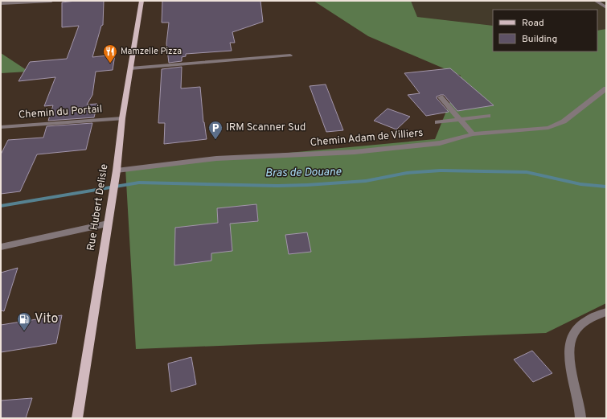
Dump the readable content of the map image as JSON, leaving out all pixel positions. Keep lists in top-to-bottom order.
{
  "streets": {
    "main road": ["Rue Hubert Delisle"],
    "street": ["Chemin du Portail", "Chemin Adam de Villiers"]
  },
  "crossings": [
    ["Chemin du Portail", "Rue Hubert Delisle"],
    ["Chemin Adam de Villiers", "Rue Hubert Delisle"]
  ],
  "water": ["Bras de Douane"],
  "places": {
    "restaurant": ["Mamzelle Pizza"],
    "parking": ["IRM Scanner Sud"],
    "fuel station": ["Vito"]
  },
  "legend": ["Road", "Building"]
}
